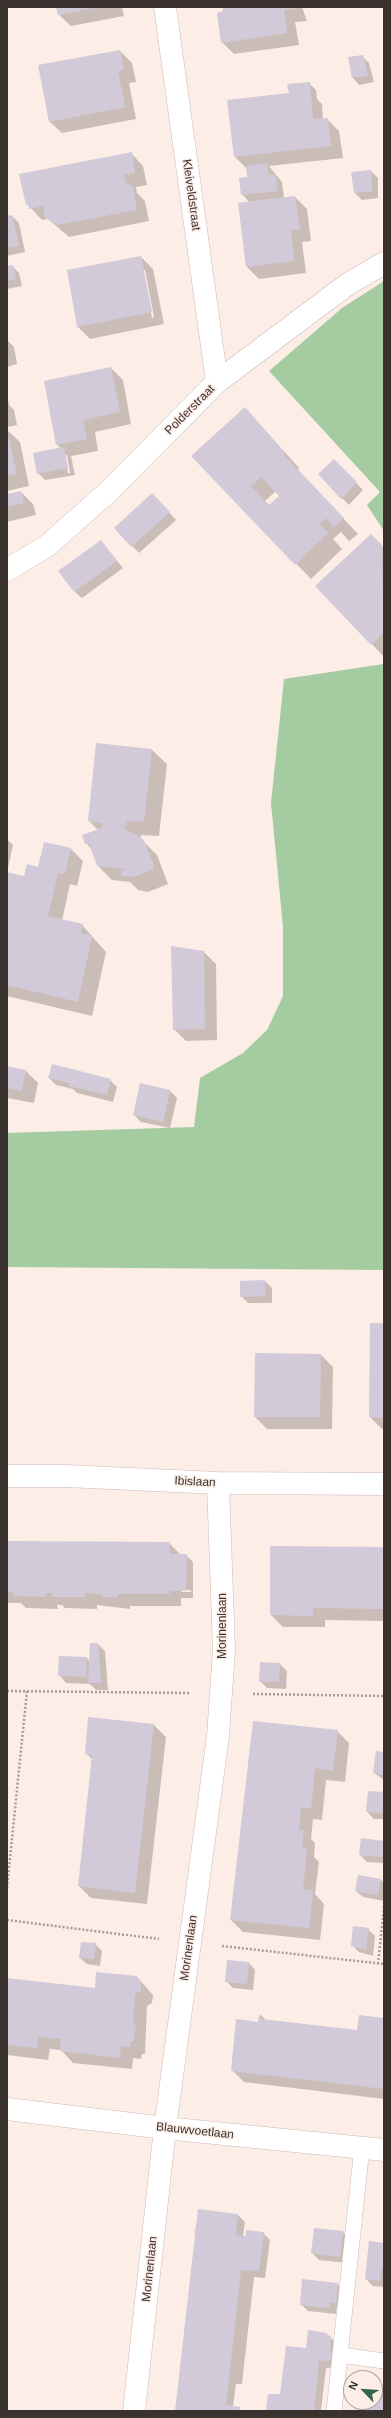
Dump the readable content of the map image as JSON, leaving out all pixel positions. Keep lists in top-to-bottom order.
{
  "streets": {
    "street": [
      "Kleiveldstraat",
      "Polderstraat",
      "Ibislaan",
      "Morinenlaan",
      "Blauwvoetlaan"
    ]
  },
  "crossings": [
    ["Kleiveldstraat", "Polderstraat"],
    ["Ibislaan", "Morinenlaan"],
    ["Morinenlaan", "Blauwvoetlaan"]
  ],
  "north": "top left"
}
